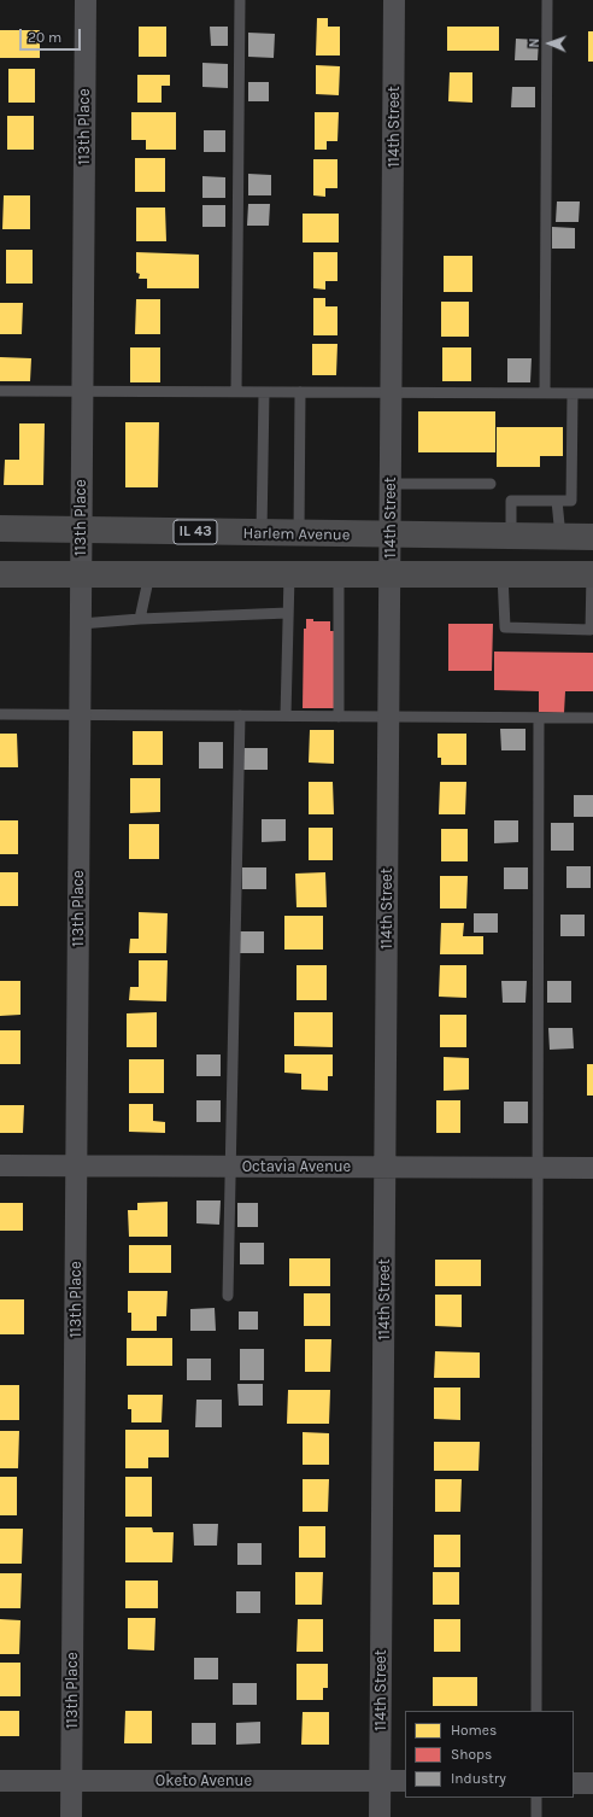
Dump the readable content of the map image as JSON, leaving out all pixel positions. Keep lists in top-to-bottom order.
{
  "streets": {
    "main road": ["IL 43", "Harlem Avenue"],
    "street": [
      "113th Place",
      "114th Street",
      "Octavia Avenue",
      "Oketo Avenue"
    ]
  },
  "crossings": [
    ["113th Place", "Harlem Avenue"],
    ["113th Place", "Octavia Avenue"],
    ["113th Place", "Oketo Avenue"],
    ["114th Street", "Harlem Avenue"],
    ["114th Street", "Octavia Avenue"],
    ["114th Street", "Oketo Avenue"]
  ],
  "legend": ["Homes", "Shops", "Industry"],
  "scale_bar": "20 m",
  "north": "left"
}
